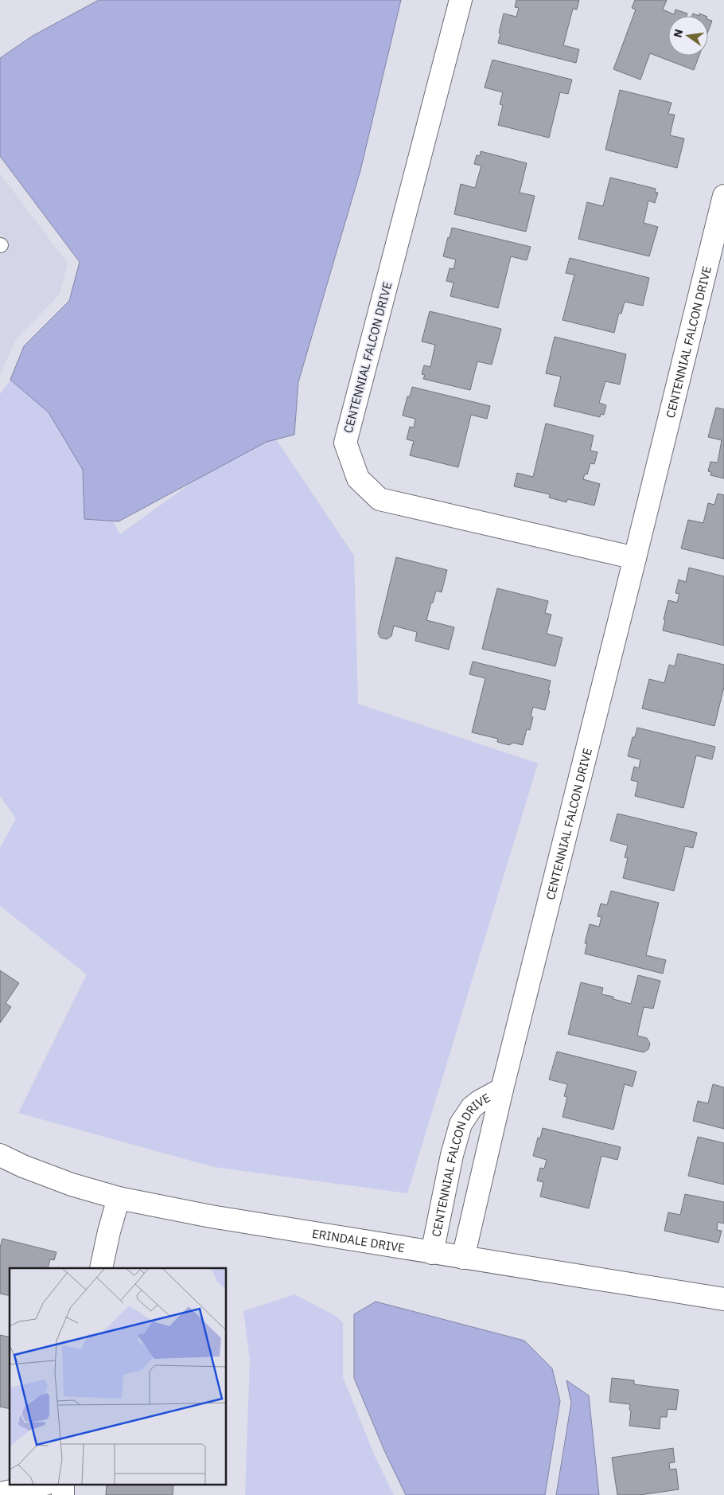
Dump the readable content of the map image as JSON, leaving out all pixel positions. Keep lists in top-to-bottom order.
{
  "streets": {
    "street": ["CENTENNIAL FALCON DRIVE", "ERINDALE DRIVE"]
  },
  "crossings": [
    ["CENTENNIAL FALCON DRIVE", "ERINDALE DRIVE"]
  ],
  "north": "left"
}
